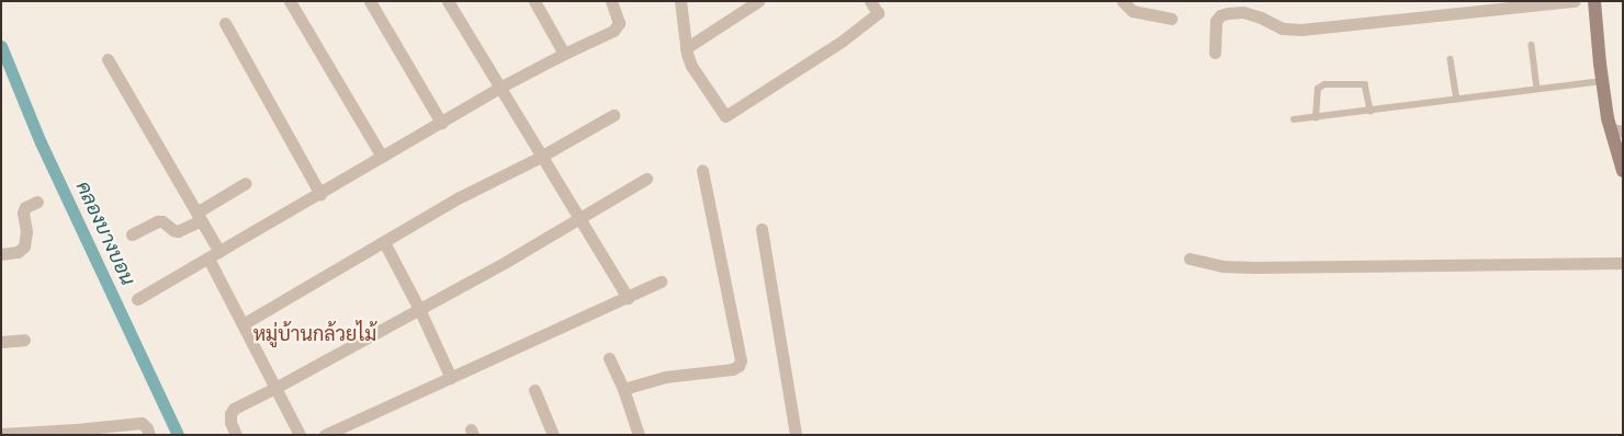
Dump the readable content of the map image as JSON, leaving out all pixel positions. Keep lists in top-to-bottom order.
{
  "districts": ["หมู่บ้านกล้วยไม้"],
  "water": ["คลองบางบอน"]
}
